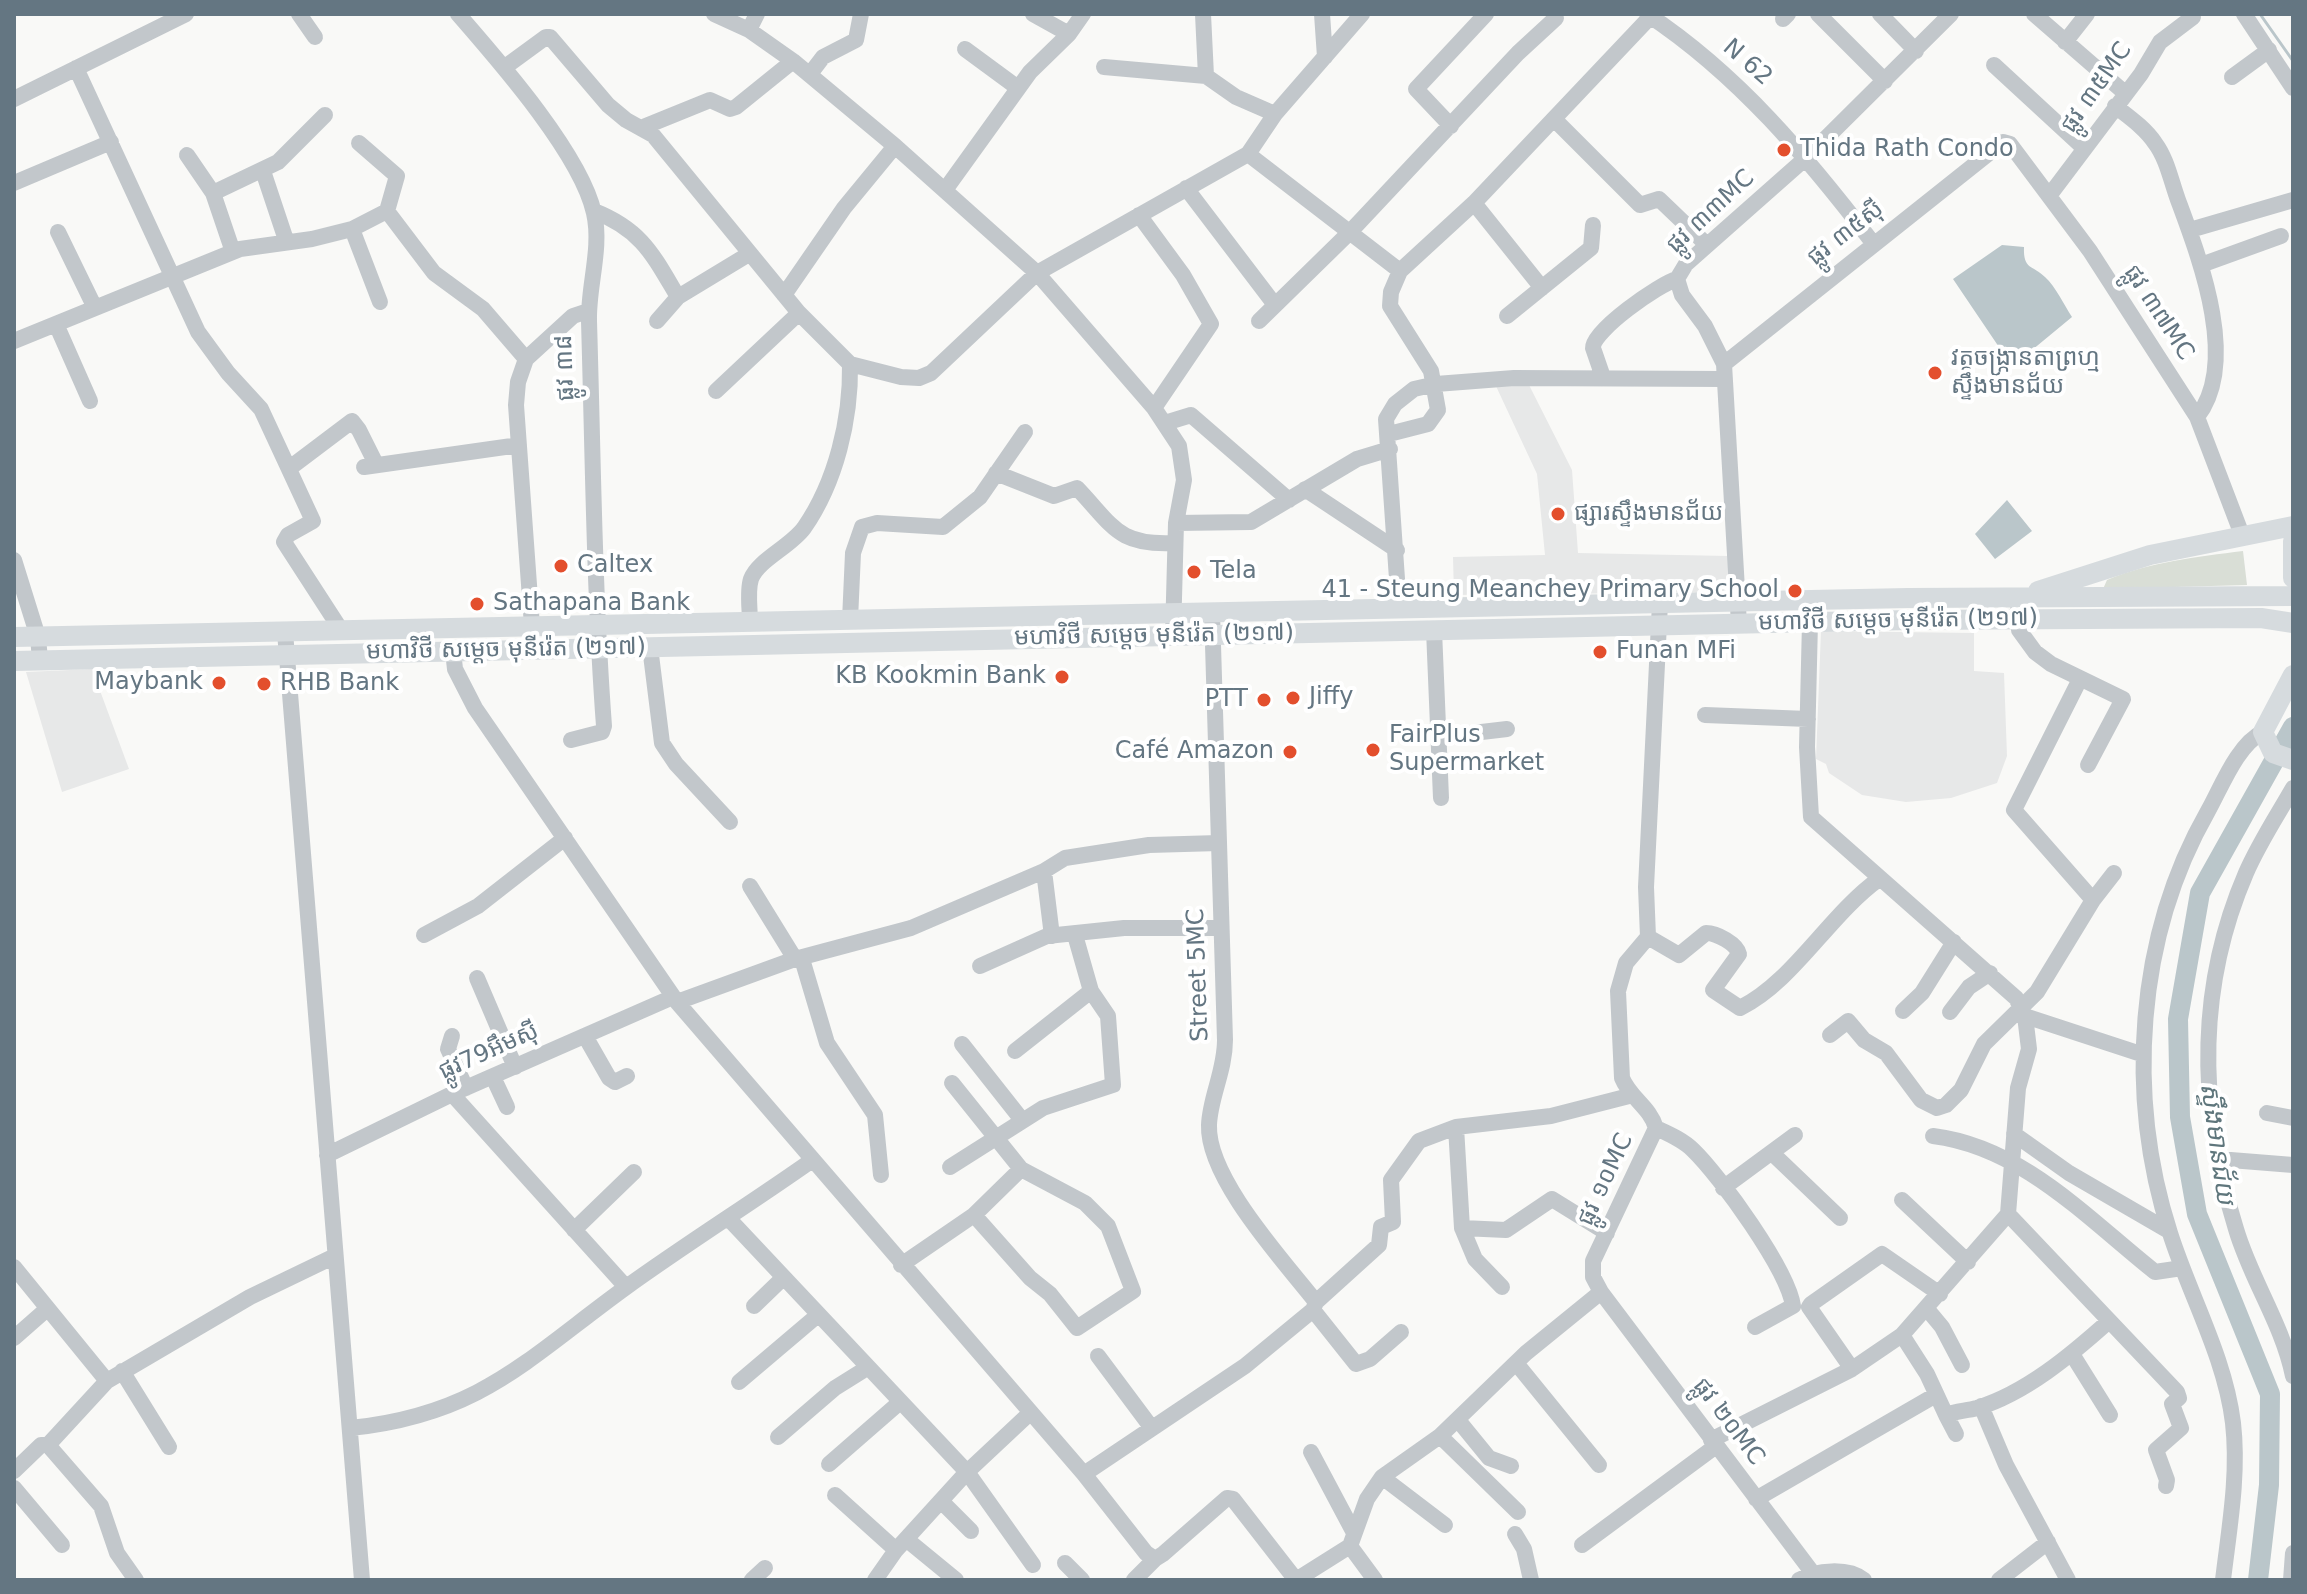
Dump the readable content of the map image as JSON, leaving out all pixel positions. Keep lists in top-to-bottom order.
{
  "streets": {
    "main road": ["មហាវិថី សម្តេច មុនីរ៉េត (២១៧)"],
    "street": [
      "N 62",
      "ផ្លូវ ៣៥MC",
      "ផ្លូវ ៣៣MC",
      "ផ្លូវ ៣៥ស៊ី",
      "ផ្លូវ ៣៧MC",
      "ផ្លូវ ៣៨",
      "Street 5MC",
      "ផ្លូវ79អឹមស៊ី",
      "ផ្លូវ ១០MC",
      "ផ្លូវ ២០MC"
    ]
  },
  "crossings": [
    ["N 62", "ផ្លូវ ៣៣MC"],
    ["N 62", "ផ្លូវ ៣៥ស៊ី"],
    ["ផ្លូវ ៣៥MC", "ផ្លូវ ៣៧MC"],
    ["ផ្លូវ ៣៥ស៊ី", "ផ្លូវ ៣៧MC"],
    ["ផ្លូវ ៣៨", "មហាវិថី សម្តេច មុនីរ៉េត (២១៧)"],
    ["មហាវិថី សម្តេច មុនីរ៉េត (២១៧)", "Street 5MC"],
    ["Street 5MC", "ផ្លូវ79អឹមស៊ី"],
    ["ផ្លូវ ១០MC", "ផ្លូវ ២០MC"]
  ],
  "water": ["ស្ទឹងមានជ័យ"],
  "places": [
    "Thida Rath Condo",
    "វត្តចង្ក្រានតាព្រហ្ម ស្ទឹងមានជ័យ",
    "ផ្សារស្ទឹងមានជ័យ",
    "Caltex",
    "Tela",
    "41 - Steung Meanchey Primary School",
    "Sathapana Bank",
    "Funan MFi",
    "KB Kookmin Bank",
    "Maybank",
    "RHB Bank",
    "Jiffy",
    "PTT",
    "FairPlus Supermarket",
    "Café Amazon"
  ]
}
